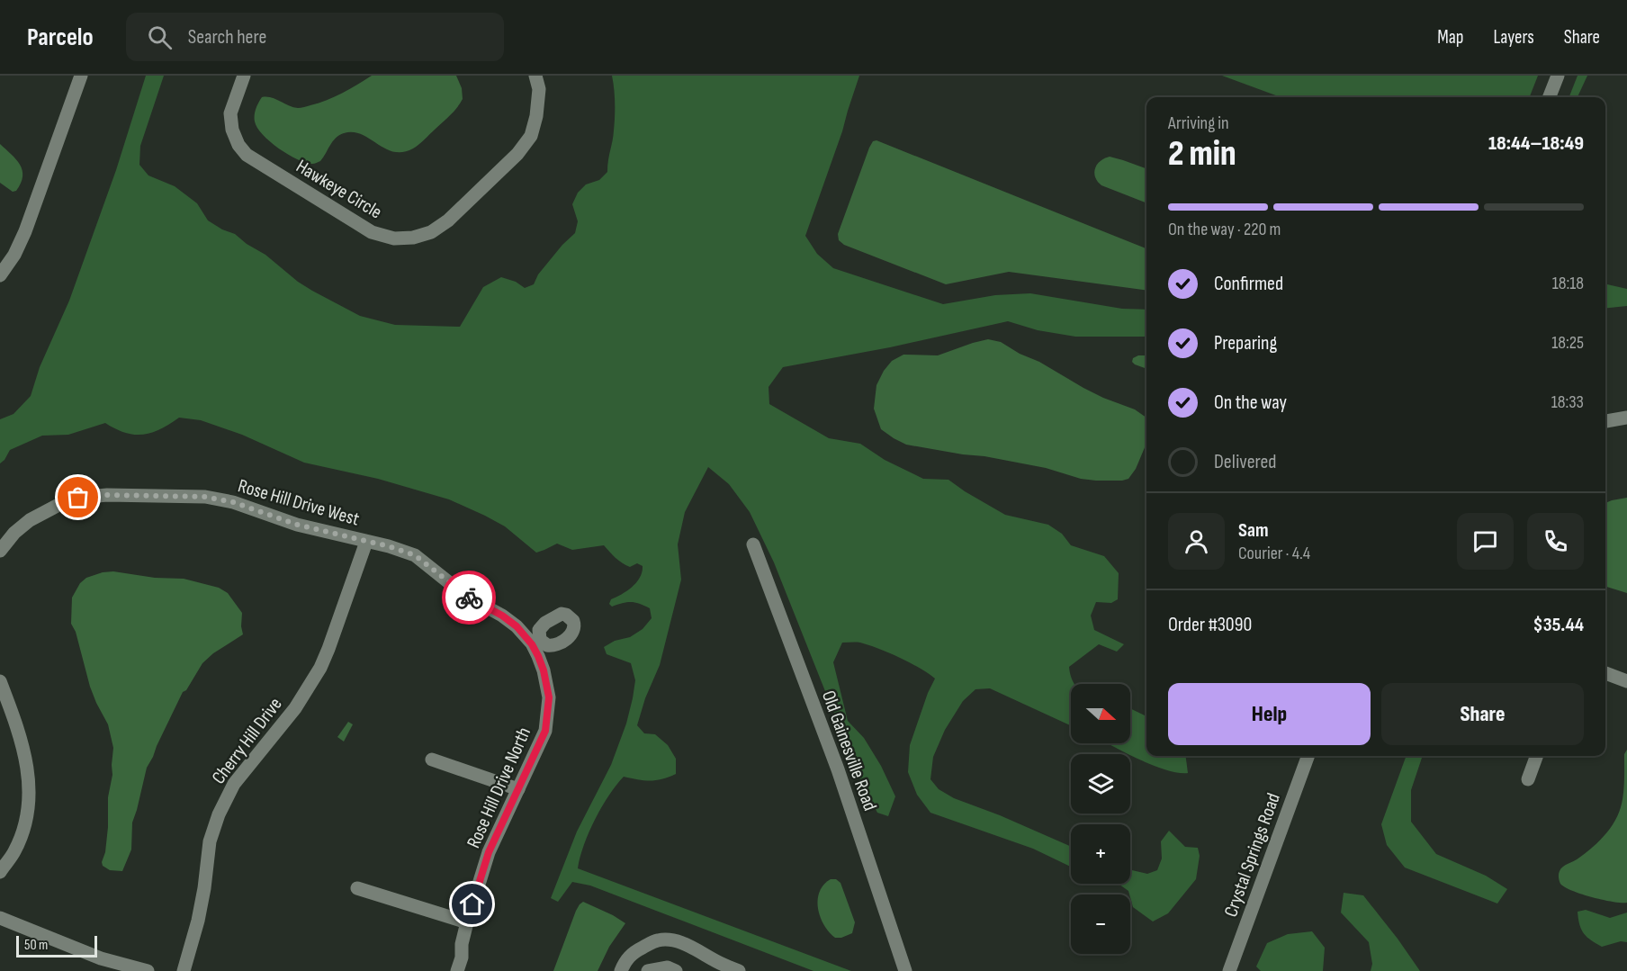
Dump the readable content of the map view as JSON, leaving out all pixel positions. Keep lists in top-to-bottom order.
{
  "streets": {
    "street": [
      "Hawkeye Circle",
      "Rose Hill Drive West",
      "Cherry Hill Drive",
      "Old Gainesville Road",
      "Rose Hill Drive North",
      "Crystal Springs Road"
    ]
  },
  "crossings": [
    ["Rose Hill Drive West", "Cherry Hill Drive"],
    ["Rose Hill Drive West", "Rose Hill Drive North"]
  ],
  "scale_bar": "50 m",
  "north": "right",
  "page": {
    "header": "Parcelo",
    "search": "Search here",
    "nav": ["Map", "Layers", "Share"],
    "heading": ["2 min", "Arriving in", "18:44–18:49"],
    "panel": [
      "Sam",
      "Courier · 4.4",
      "Order #3090",
      "$35.44"
    ],
    "bar": "On the way · 220 m",
    "list": [
      ["Confirmed", "18:18"],
      ["Preparing", "18:25"],
      ["On the way", "18:33"],
      "Delivered"
    ],
    "buttons": ["Help", "Share"],
    "map_buttons": ["+", "−"],
    "scale": "50 m"
  }
}
